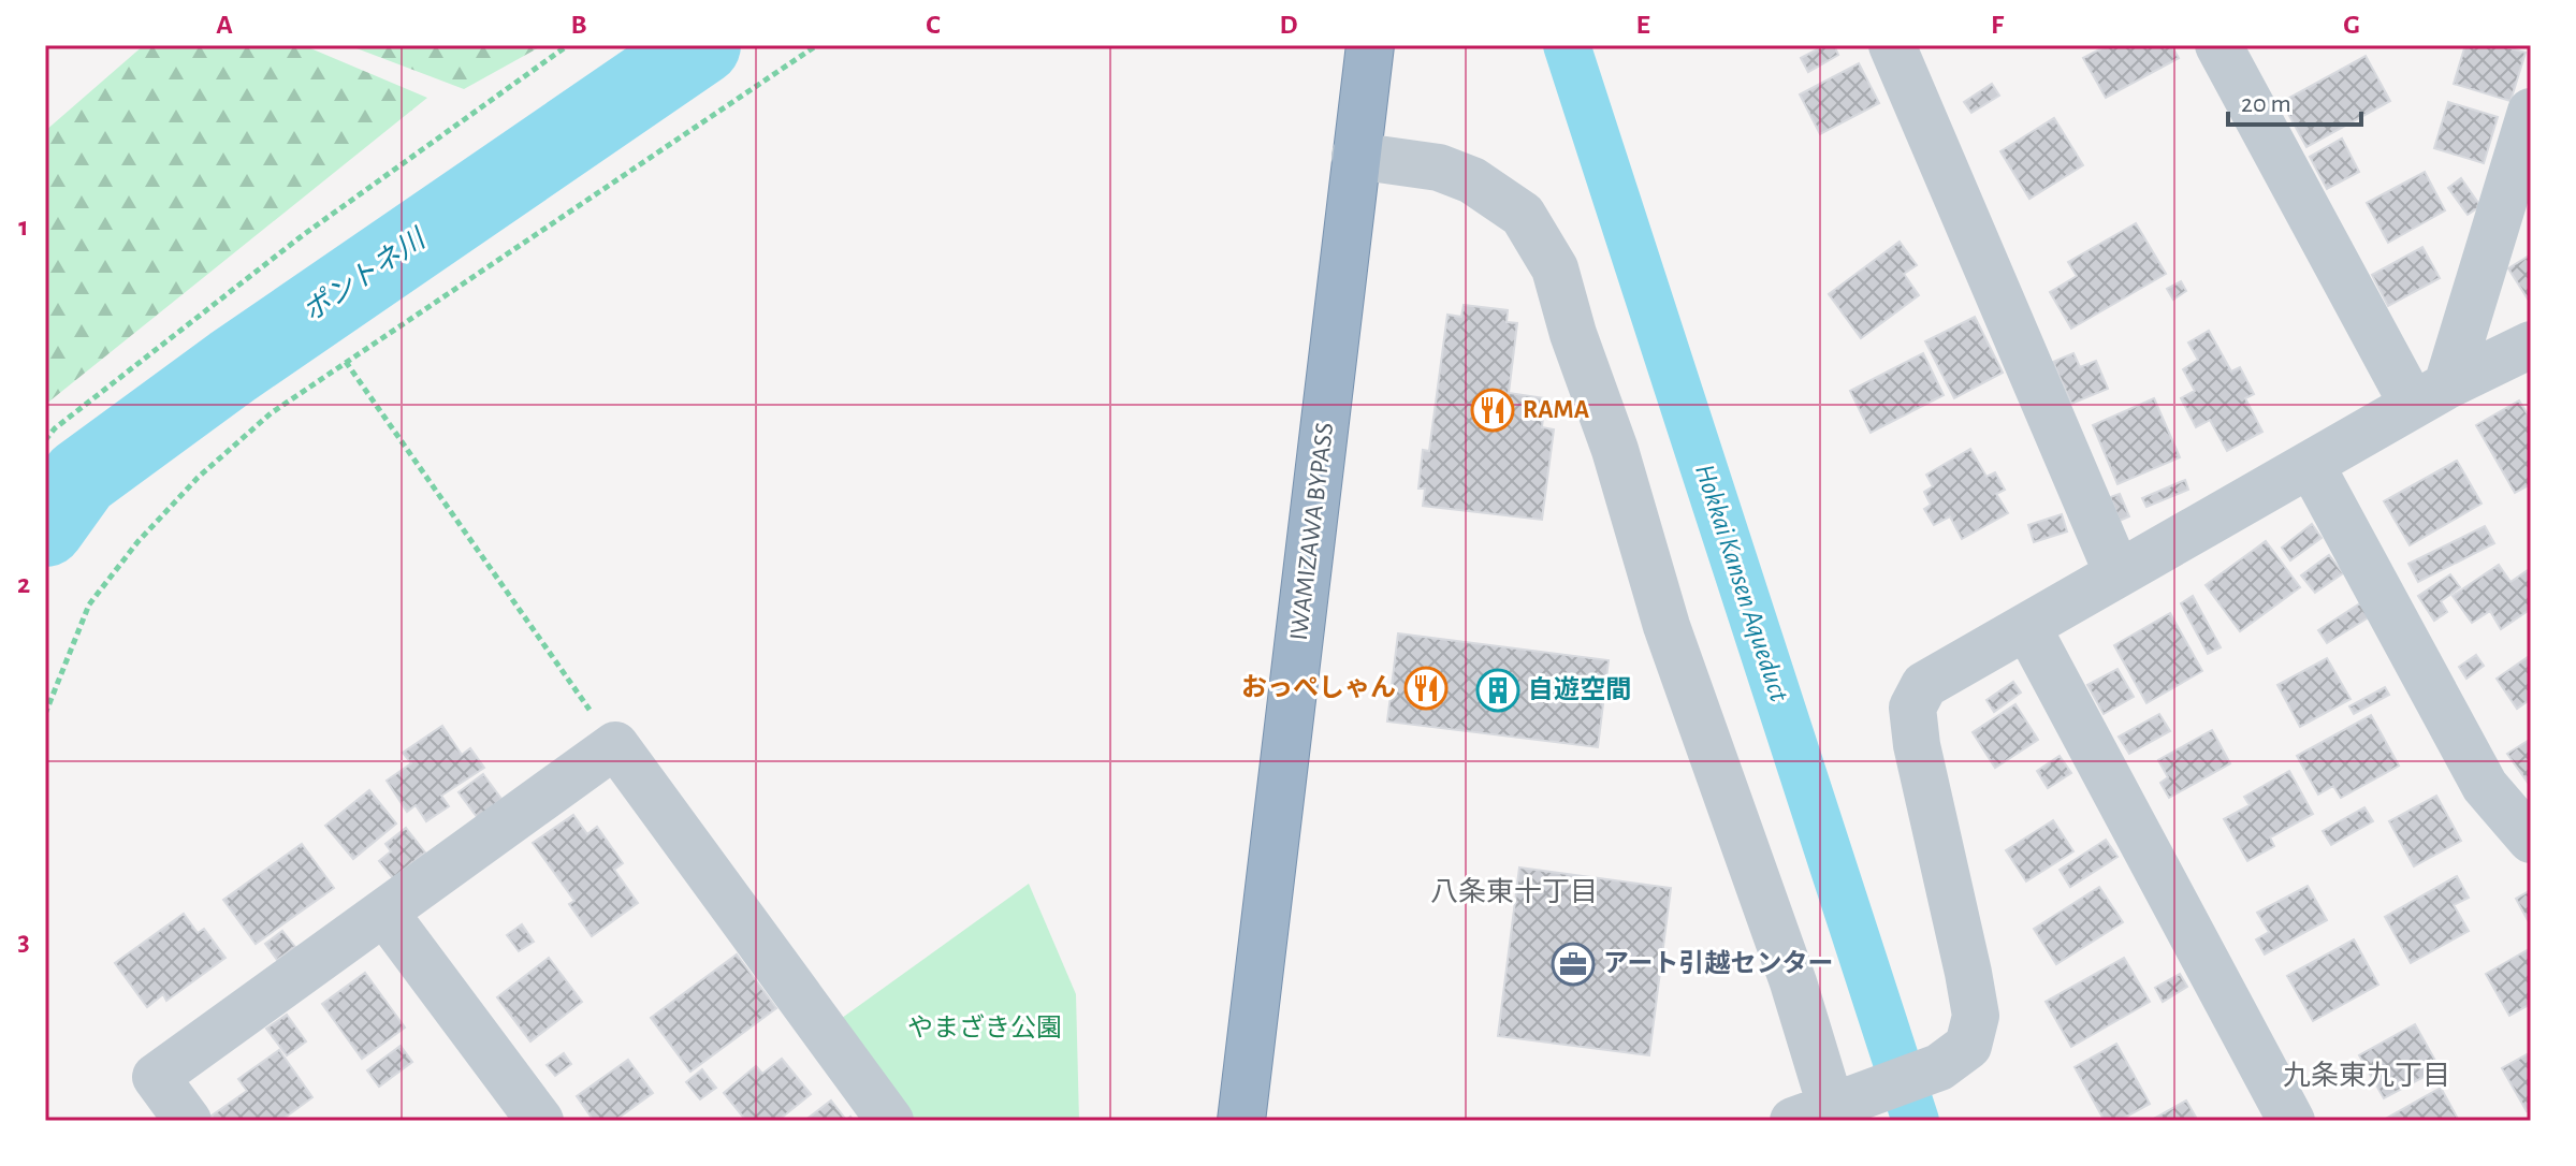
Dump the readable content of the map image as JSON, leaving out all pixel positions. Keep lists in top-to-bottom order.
{
  "streets": {
    "highway": ["IWAMIZAWA BYPASS"]
  },
  "districts": ["八条東十丁目", "九条東九丁目"],
  "water": ["ポントネ川", "Hokkai Kansen Aqueduct"],
  "parks": ["やまざき公園"],
  "places": {
    "restaurant": ["RAMA", "おっぺしゃん"],
    "building": ["自遊空間"],
    "office": ["アート引越センター"]
  },
  "scale_bar": "20 m",
  "grid": {
    "columns": [
      "A",
      "B",
      "C",
      "D",
      "E",
      "F",
      "G"
    ],
    "rows": ["1", "2", "3"]
  }
}
